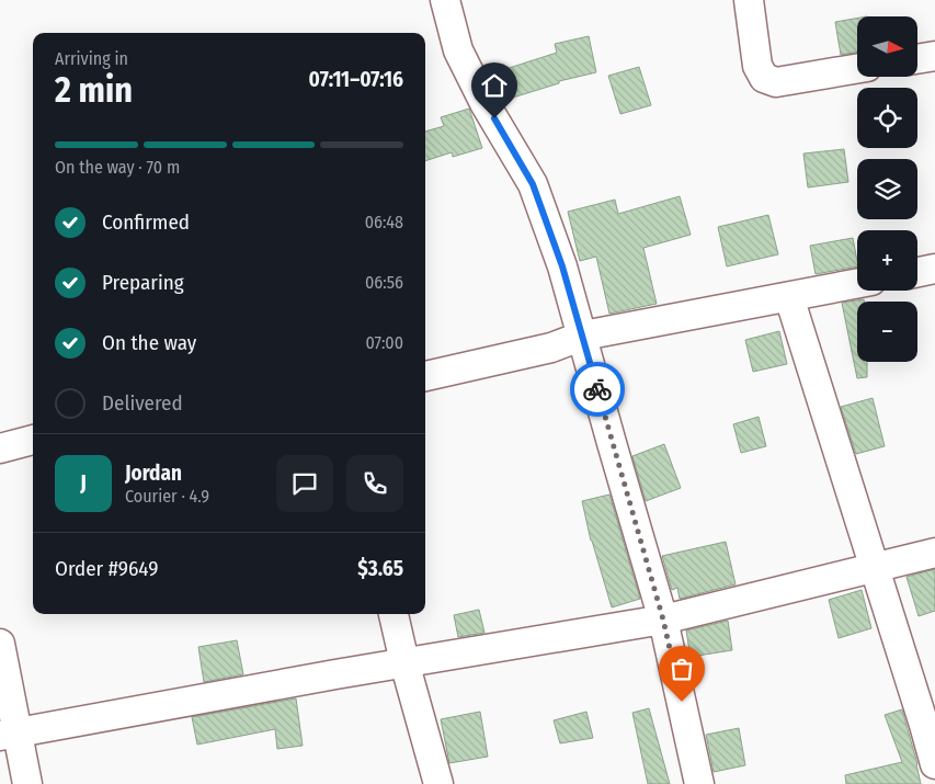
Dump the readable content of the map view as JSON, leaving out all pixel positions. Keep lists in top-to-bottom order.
{
  "north": "right",
  "page": {
    "map_buttons": ["+", "−"],
    "heading": ["2 min", "Arriving in", "07:11–07:16"],
    "panel": [
      "Jordan",
      "Courier · 4.9",
      "Order #9649",
      "$3.65"
    ],
    "bar": "On the way · 70 m",
    "list": [
      ["Confirmed", "06:48"],
      ["Preparing", "06:56"],
      ["On the way", "07:00"],
      "Delivered"
    ],
    "round": "J"
  }
}
